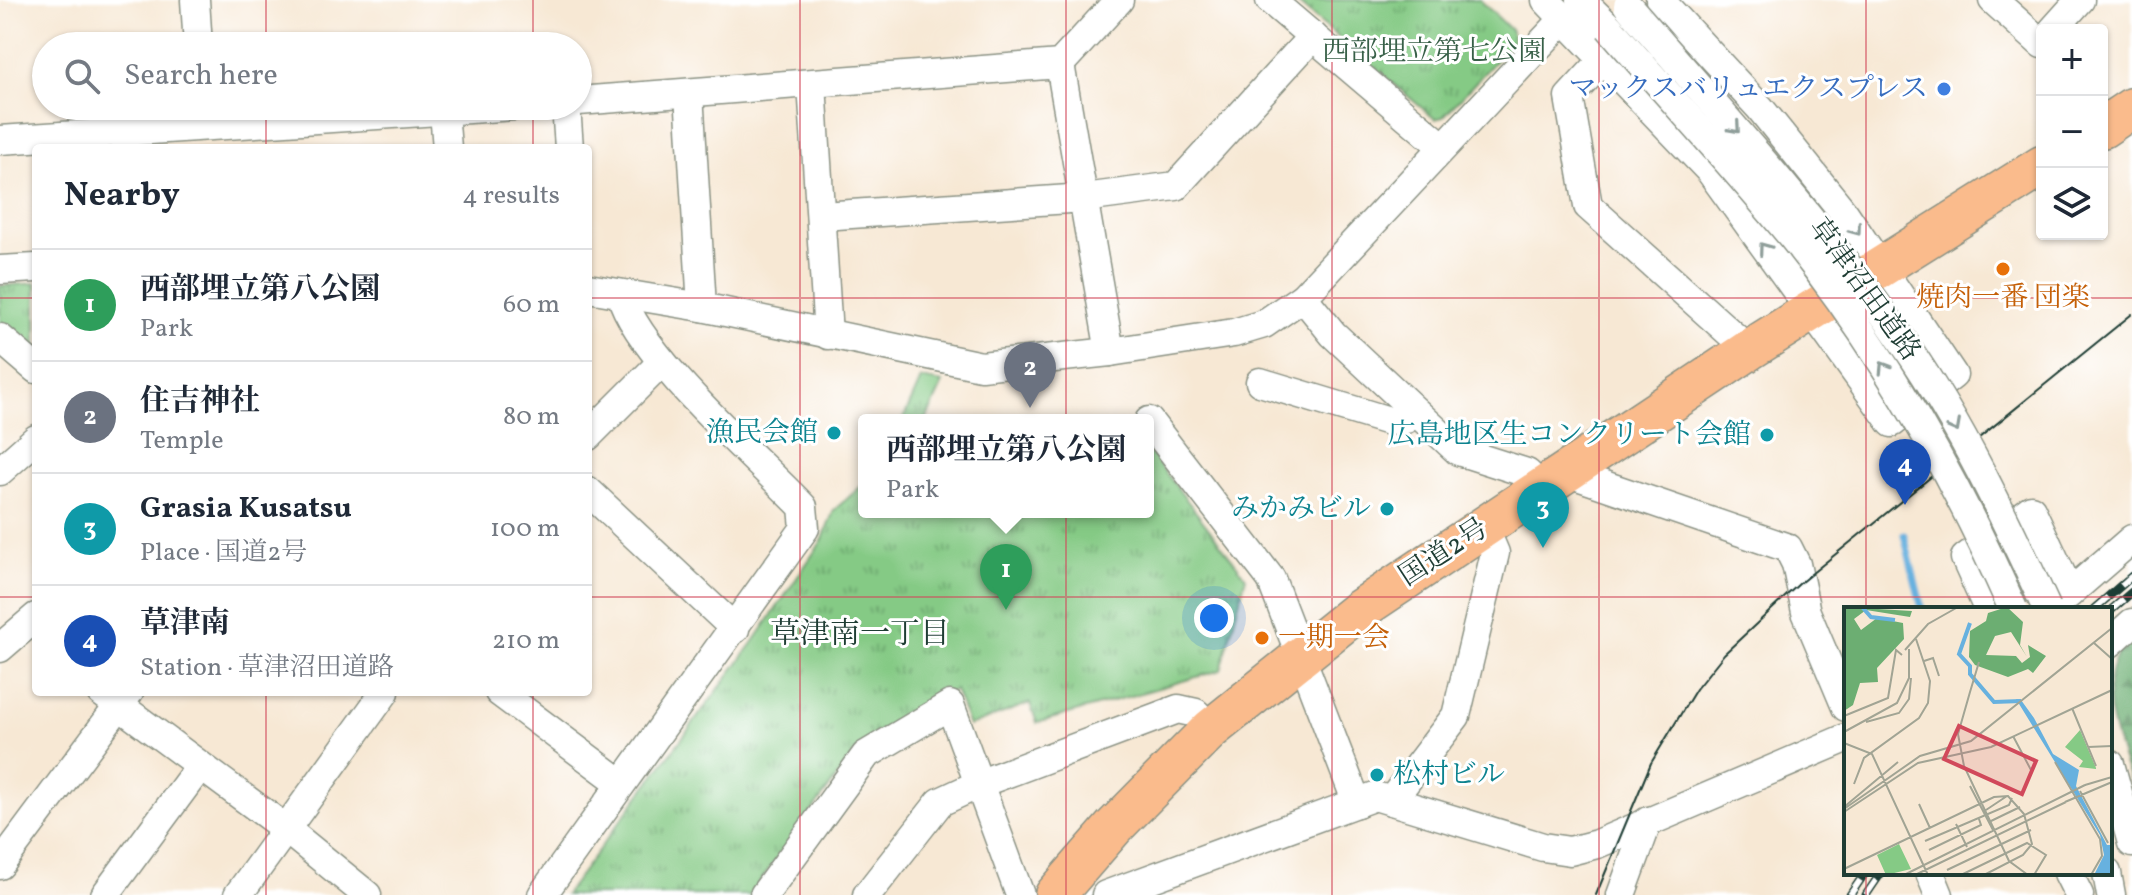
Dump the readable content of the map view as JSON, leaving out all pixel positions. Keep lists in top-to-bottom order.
{
  "streets": {
    "highway": ["国道2号"],
    "street": ["草津沼田道路"]
  },
  "districts": ["草津南一丁目"],
  "parks": ["西部埋立第七公園"],
  "places": [
    "マックスバリュエクスプレス",
    "焼肉一番 団楽",
    "漁民会館",
    "広島地区生コンクリート会館",
    "みかみビル",
    "一期一会",
    "松村ビル"
  ],
  "page": {
    "map_buttons": ["+", "−"],
    "search": "Search here",
    "heading": ["Nearby", "4 results"],
    "list": [
      {
        "mark": "1",
        "name": "西部埋立第八公園",
        "note": "Park",
        "value": "60 m"
      },
      {
        "mark": "2",
        "name": "住吉神社",
        "note": "Temple",
        "value": "80 m"
      },
      {
        "mark": "3",
        "name": "Grasia Kusatsu",
        "note": "Place · 国道2号",
        "value": "100 m"
      },
      {
        "mark": "4",
        "name": "草津南",
        "note": "Station · 草津沼田道路",
        "value": "210 m"
      }
    ],
    "pins": [
      "2",
      "4",
      "3",
      "1"
    ],
    "popup": ["西部埋立第八公園", "Park"]
  }
}
